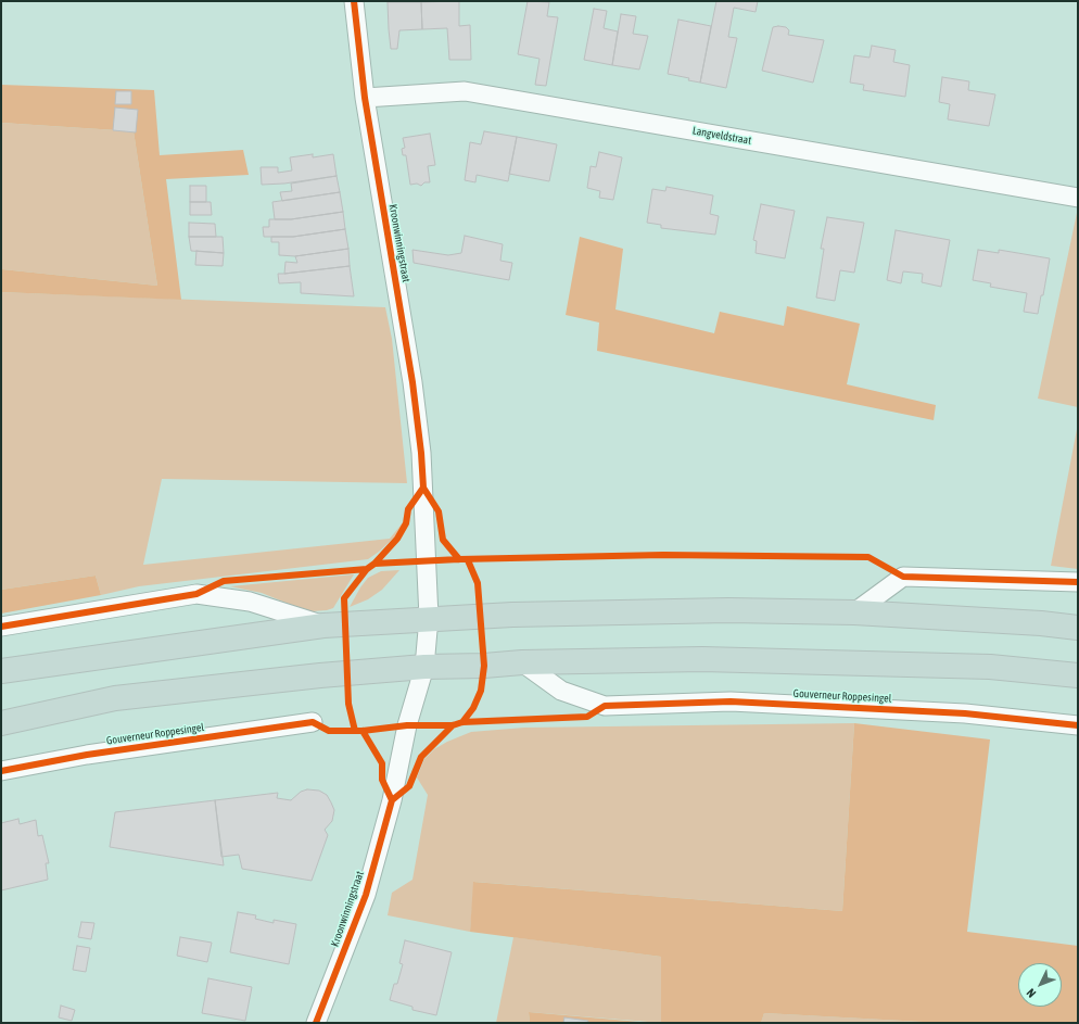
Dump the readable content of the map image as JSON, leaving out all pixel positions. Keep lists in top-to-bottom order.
{
  "streets": {
    "street": ["Langveldstraat", "Kroonwinningstraat", "Gouverneur Roppesingel"]
  },
  "crossings": [
    ["Langveldstraat", "Kroonwinningstraat"]
  ],
  "north": "bottom left"
}
